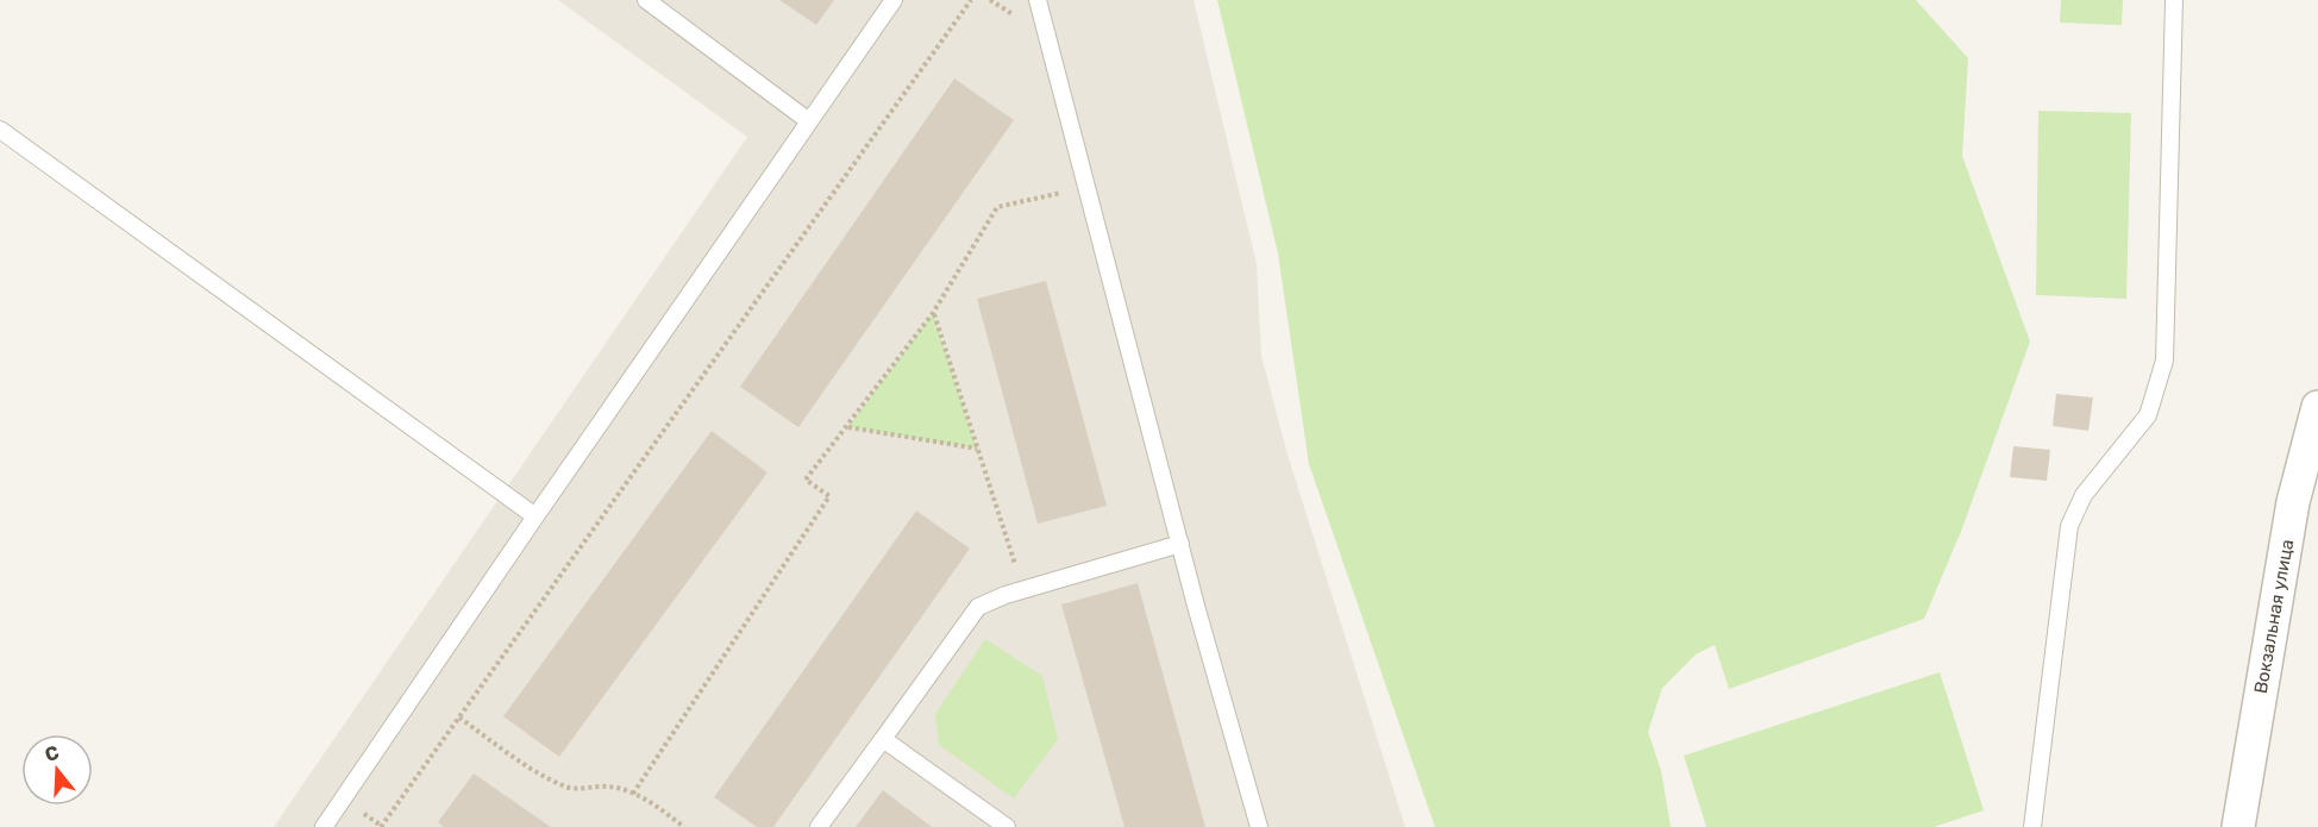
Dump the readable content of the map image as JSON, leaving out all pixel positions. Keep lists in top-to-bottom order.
{
  "streets": {
    "street": ["Вокзальная улица"]
  },
  "north": "top"
}
